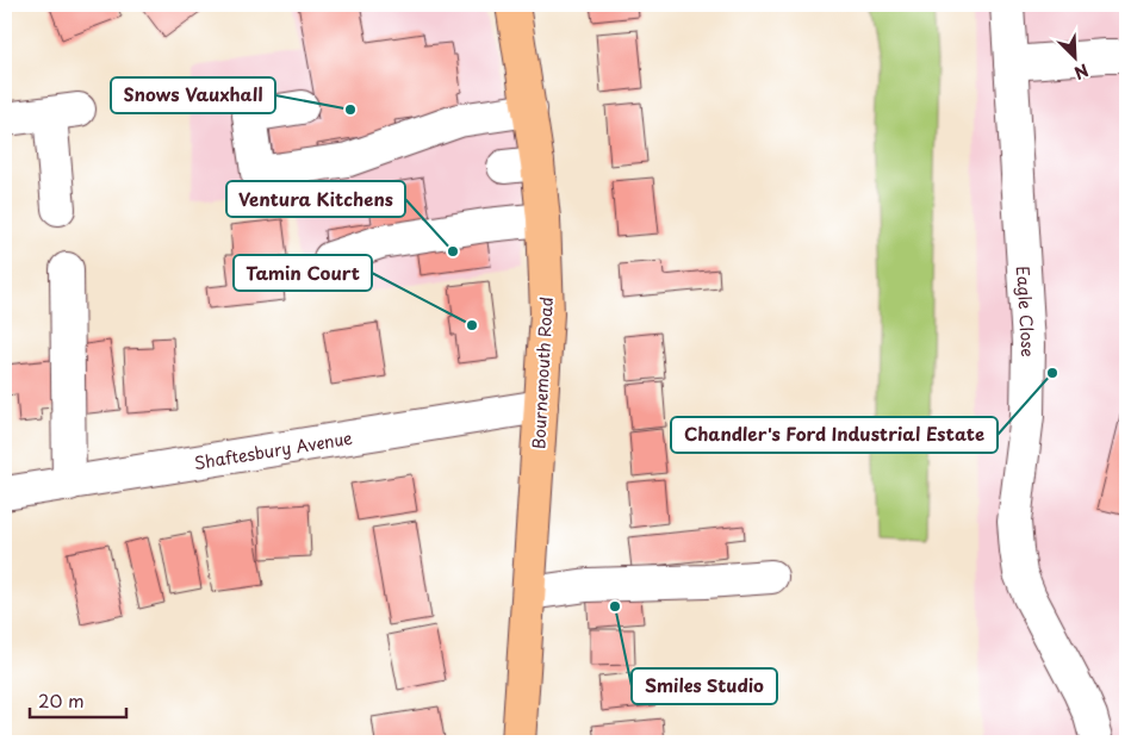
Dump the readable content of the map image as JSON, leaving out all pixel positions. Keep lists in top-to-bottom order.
{
  "streets": {
    "main road": ["Bournemouth Road"],
    "street": ["Eagle Close", "Shaftesbury Avenue"]
  },
  "crossings": [
    ["Bournemouth Road", "Shaftesbury Avenue"]
  ],
  "places": [
    "Snows Vauxhall",
    "Ventura Kitchens",
    "Tamin Court",
    "Chandler's Ford Industrial Estate",
    "Smiles Studio"
  ],
  "scale_bar": "20 m",
  "north": "bottom right"
}
